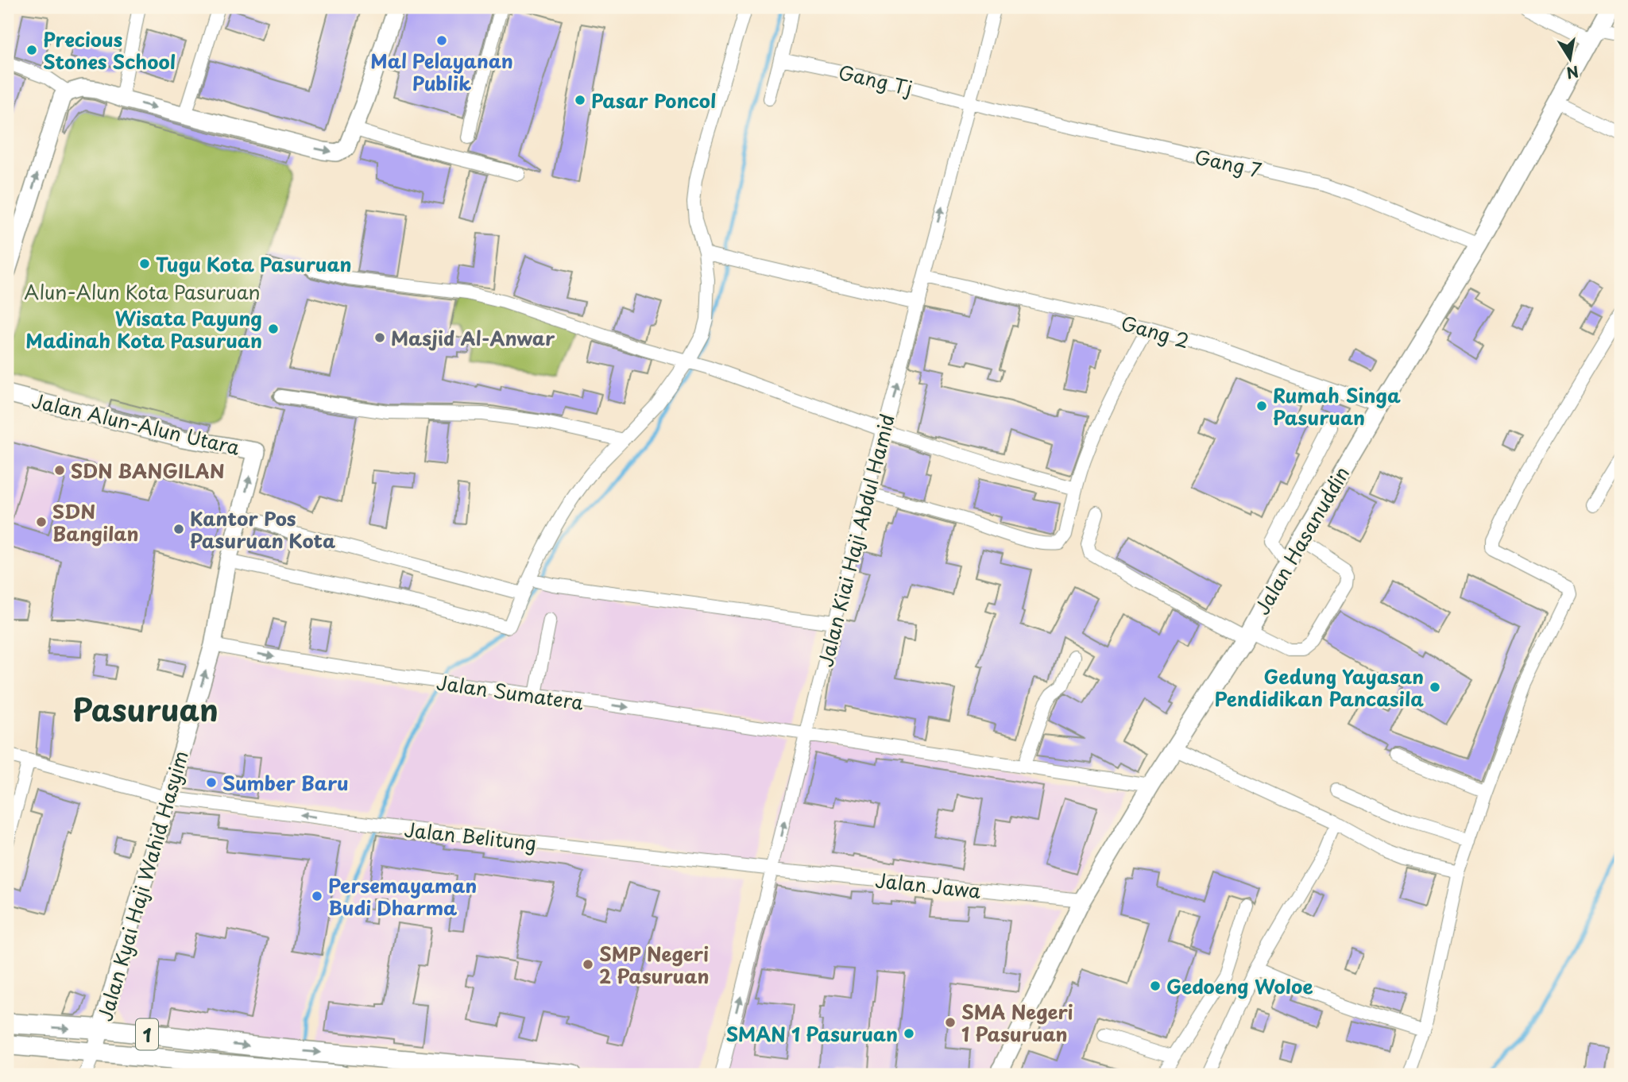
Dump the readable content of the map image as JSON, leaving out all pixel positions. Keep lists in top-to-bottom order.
{
  "streets": {
    "highway": ["1"],
    "main road": ["Jalan Alun-Alun Utara", "Jalan Hasanuddin", "Jalan Kyai Haji Wahid Hasyim"],
    "street": [
      "Gang Tj",
      "Gang 7",
      "Gang 2",
      "Jalan Kiai Haji Abdul Hamid",
      "Jalan Sumatera",
      "Jalan Belitung",
      "Jalan Jawa"
    ]
  },
  "crossings": [
    ["Gang Tj", "Gang 7"],
    ["Gang Tj", "Jalan Kiai Haji Abdul Hamid"],
    ["Gang 7", "Jalan Kiai Haji Abdul Hamid"],
    ["Gang 7", "Jalan Hasanuddin"],
    ["Gang 2", "Jalan Kiai Haji Abdul Hamid"],
    ["Gang 2", "Jalan Hasanuddin"],
    ["Jalan Alun-Alun Utara", "Jalan Kyai Haji Wahid Hasyim"],
    ["Jalan Kiai Haji Abdul Hamid", "Jalan Sumatera"],
    ["Jalan Kiai Haji Abdul Hamid", "Jalan Belitung"],
    ["Jalan Kiai Haji Abdul Hamid", "Jalan Jawa"],
    ["Jalan Hasanuddin", "Jalan Sumatera"],
    ["Jalan Hasanuddin", "Jalan Jawa"],
    ["Jalan Sumatera", "Jalan Kyai Haji Wahid Hasyim"],
    ["Jalan Belitung", "Jalan Jawa"],
    ["Jalan Belitung", "Jalan Kyai Haji Wahid Hasyim"],
    ["Jalan Kyai Haji Wahid Hasyim", "1"]
  ],
  "one_way": ["Jalan Kiai Haji Abdul Hamid", "Jalan Belitung", "Jalan Kyai Haji Wahid Hasyim"],
  "districts": ["Pasuruan"],
  "parks": ["Alun-Alun Kota Pasuruan"],
  "places": [
    "Mal Pelayanan Publik",
    "Precious Stones School",
    "Pasar Poncol",
    "Tugu Kota Pasuruan",
    "Wisata Payung Madinah Kota Pasuruan",
    "Masjid Al-Anwar",
    "Rumah Singa Pasuruan",
    "SDN BANGILAN",
    "SDN Bangilan",
    "Kantor Pos Pasuruan Kota",
    "Gedung Yayasan Pendidikan Pancasila",
    "Sumber Baru",
    "Persemayaman Budi Dharma",
    "SMP Negeri 2 Pasuruan",
    "Gedoeng Woloe",
    "SMA Negeri 1 Pasuruan",
    "SMAN 1 Pasuruan"
  ],
  "north": "bottom"
}
